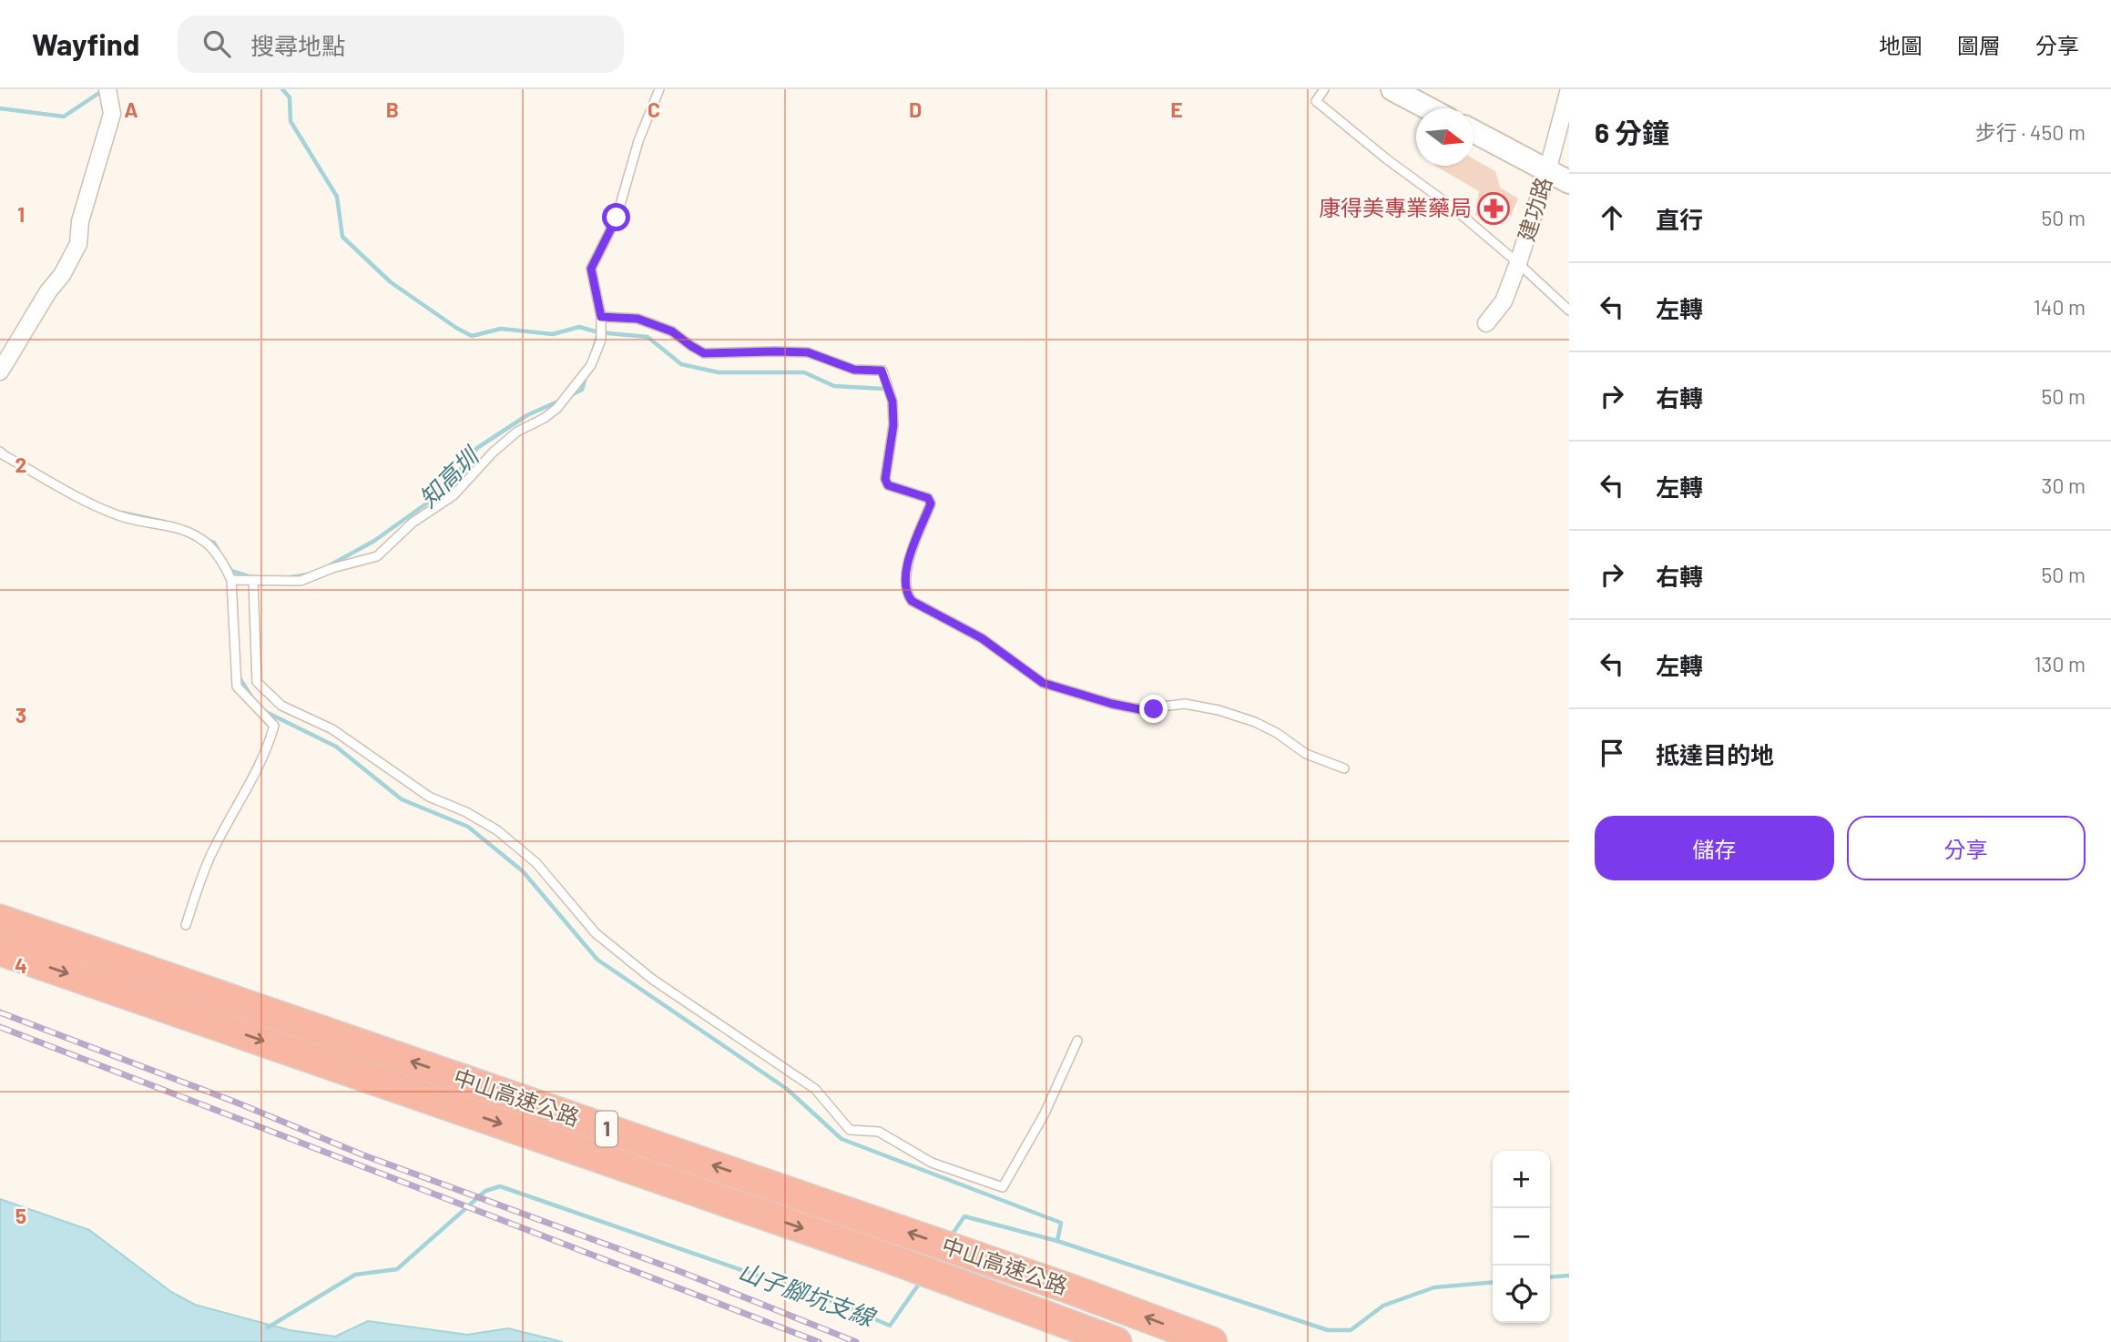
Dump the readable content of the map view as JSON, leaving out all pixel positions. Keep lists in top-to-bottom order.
{
  "streets": {
    "highway": ["中山高速公路", "1"],
    "street": ["建功路"]
  },
  "water": ["知高圳", "山子腳坑支線"],
  "places": {
    "pharmacy": ["康得美專業藥局"]
  },
  "north": "right",
  "page": {
    "header": "Wayfind",
    "search": "搜尋地點",
    "nav": ["地圖", "圖層", "分享"],
    "heading": ["6 分鐘", "步行 · 450 m"],
    "list": [
      ["直行", "50 m"],
      ["左轉", "140 m"],
      ["右轉", "50 m"],
      ["左轉", "30 m"],
      ["右轉", "50 m"],
      ["左轉", "130 m"],
      "抵達目的地"
    ],
    "buttons": ["儲存", "分享"],
    "map_buttons": ["+", "−"]
  },
  "grid": {
    "columns": [
      "A",
      "B",
      "C",
      "D",
      "E"
    ],
    "rows": [
      "1",
      "2",
      "3",
      "4",
      "5"
    ]
  }
}
